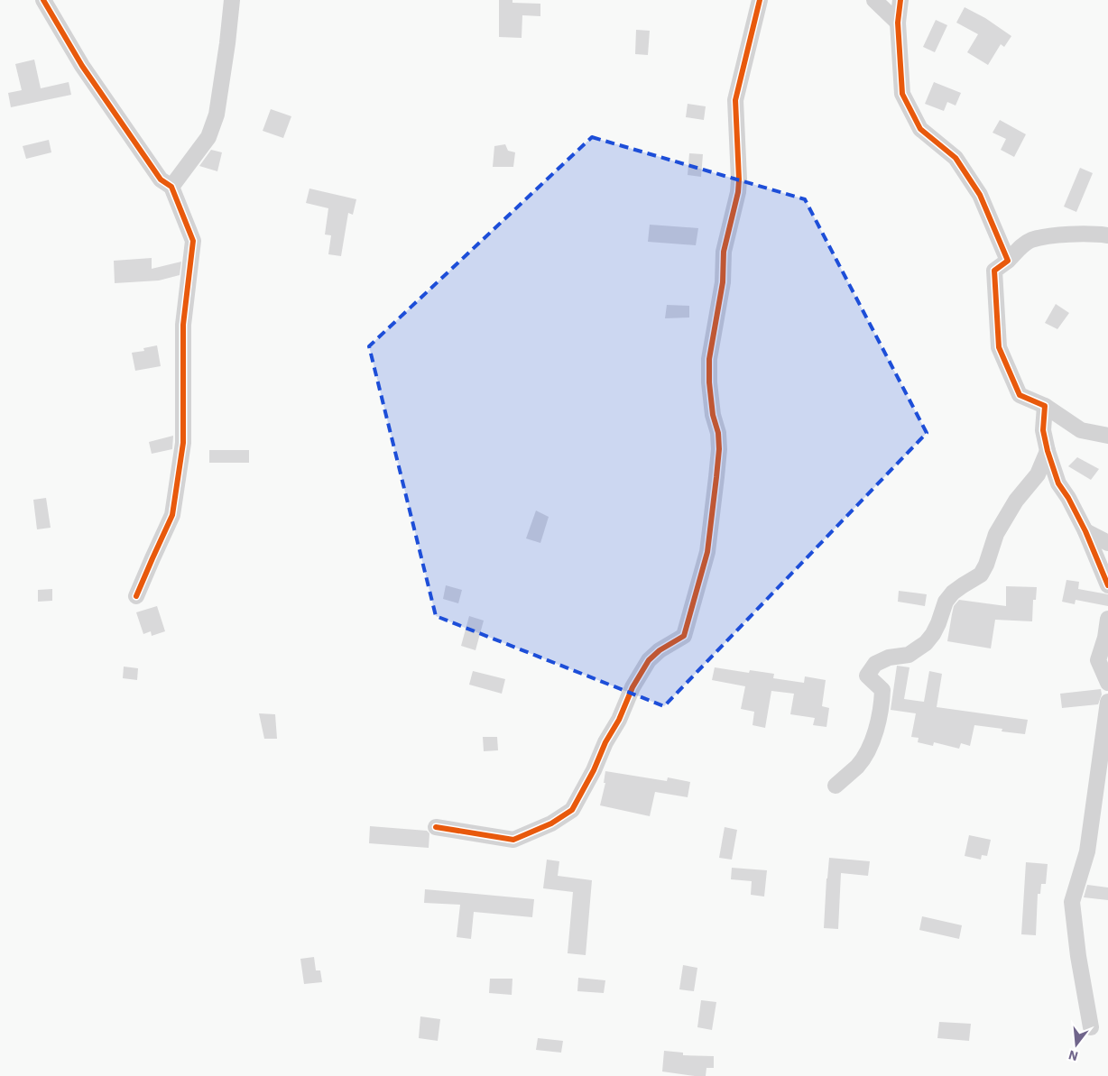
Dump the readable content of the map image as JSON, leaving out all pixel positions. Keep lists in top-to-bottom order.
{
  "north": "bottom"
}
